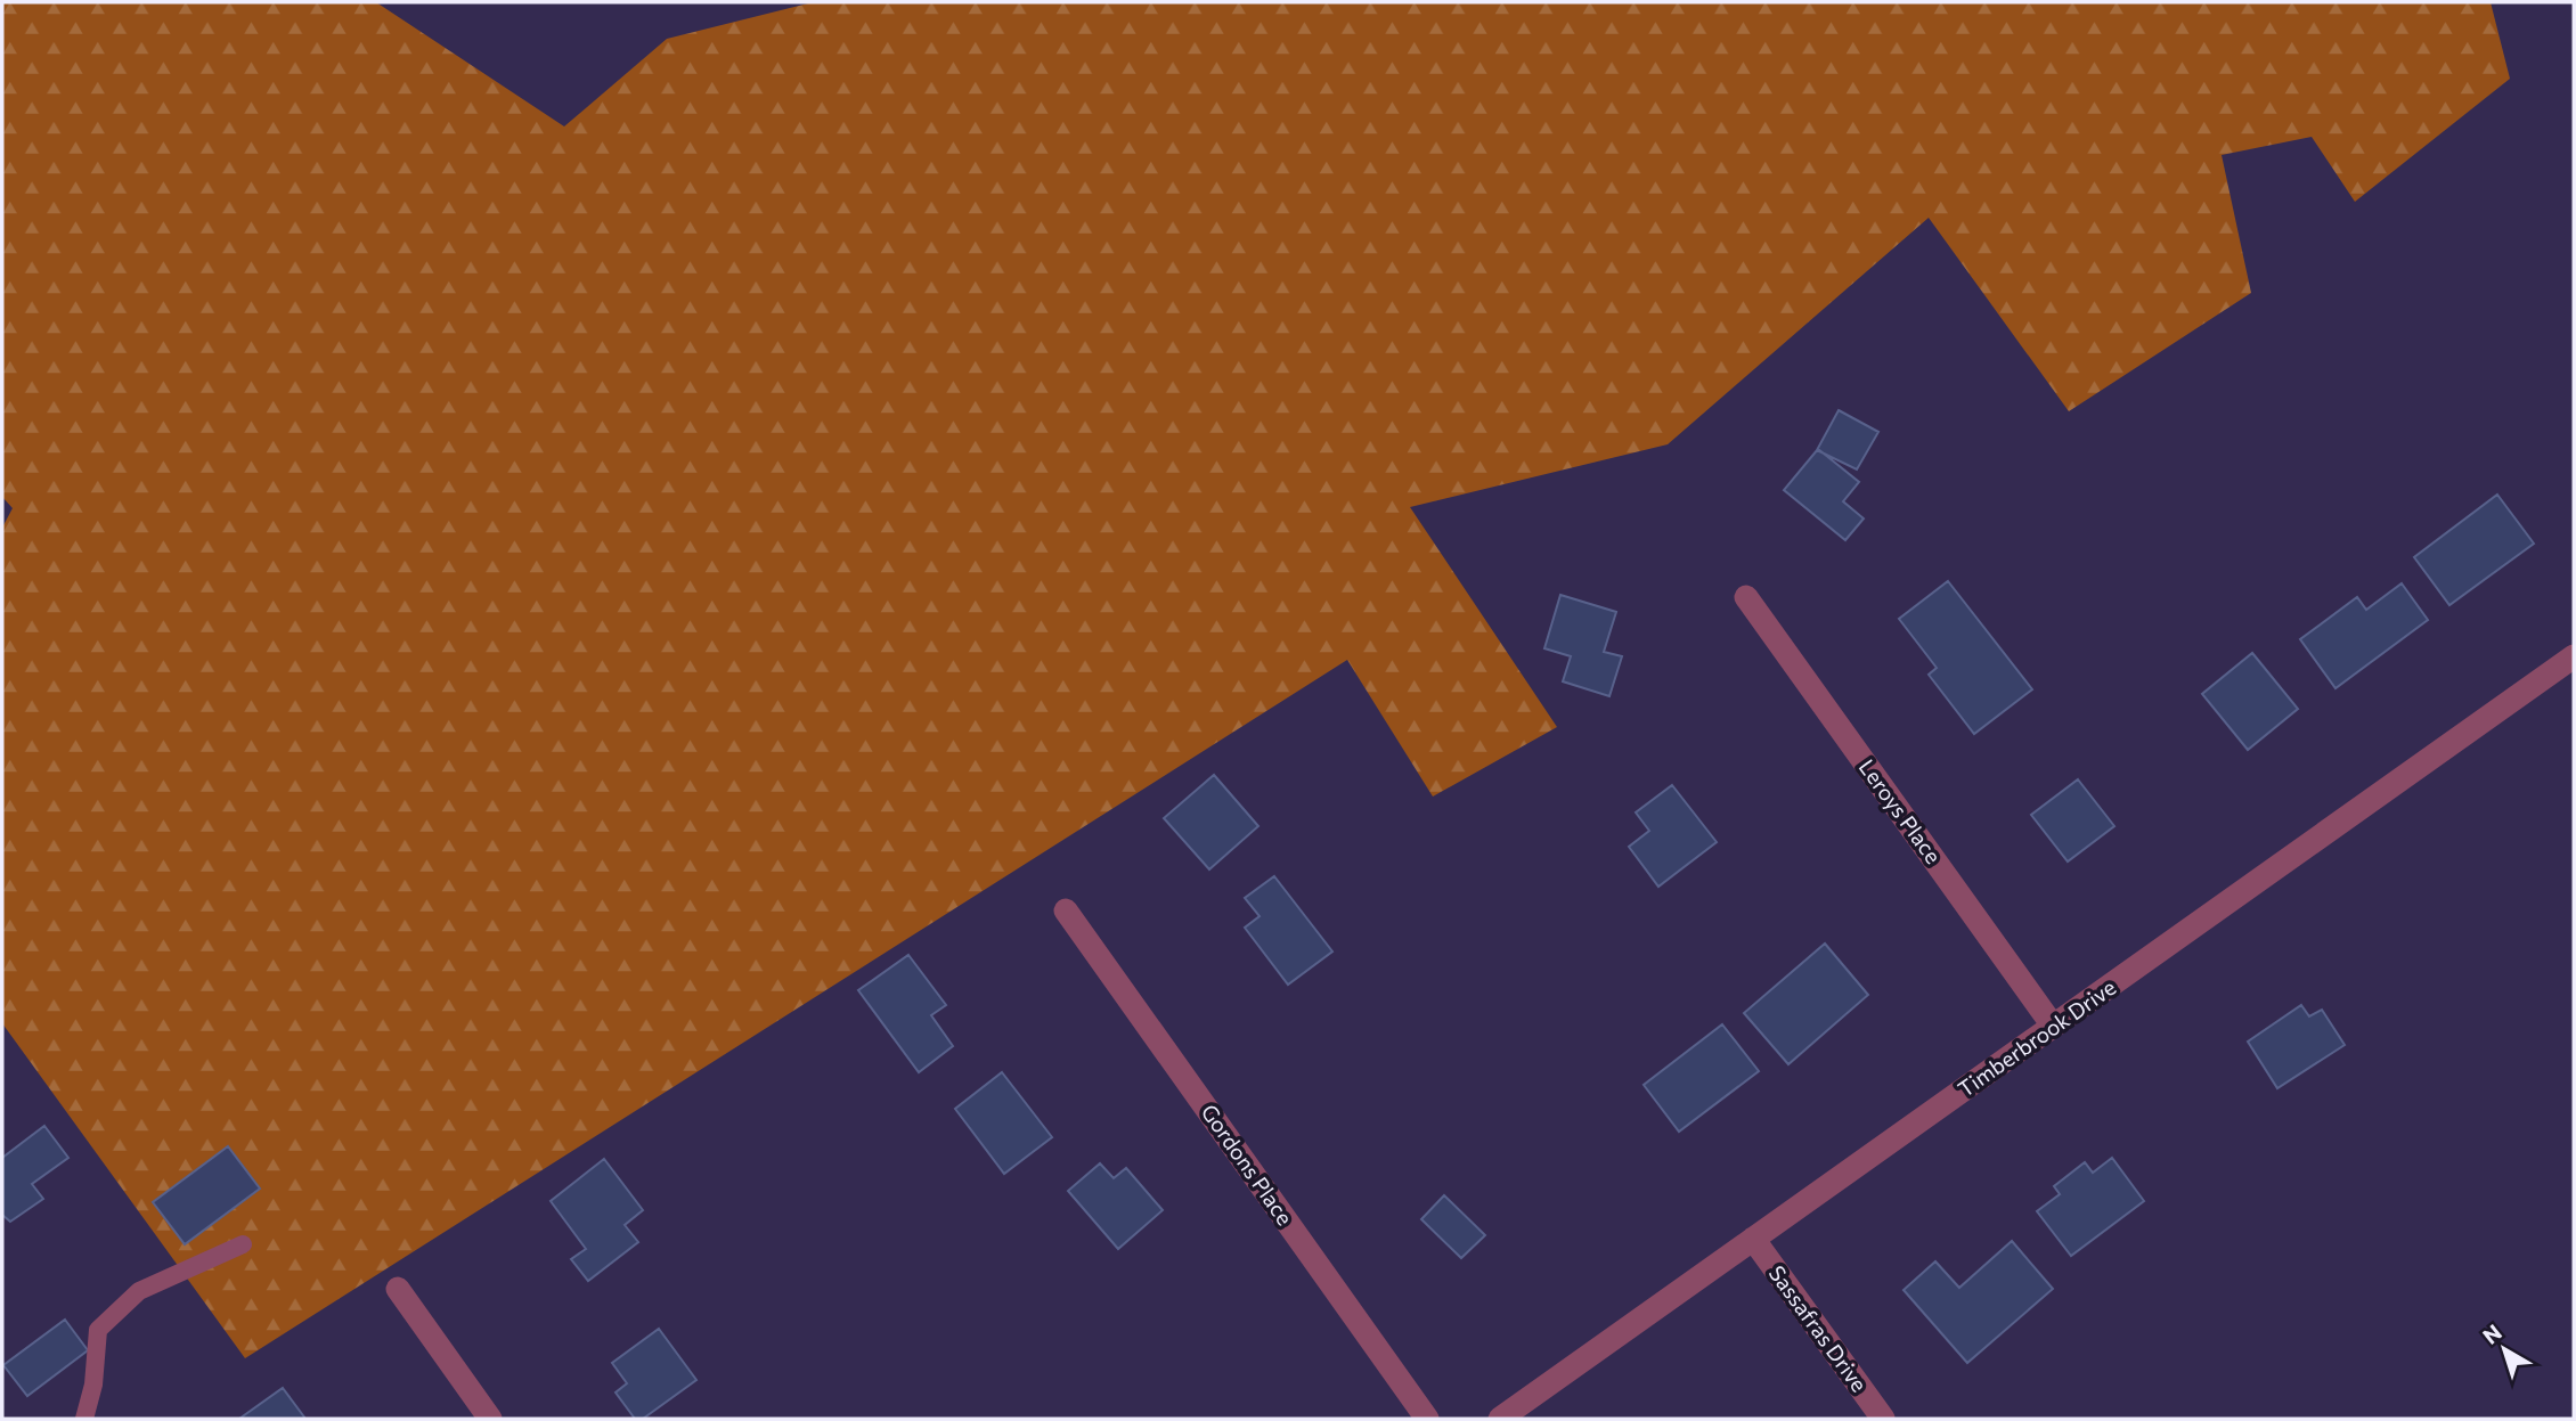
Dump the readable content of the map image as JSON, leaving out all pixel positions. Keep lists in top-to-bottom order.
{
  "streets": {
    "street": [
      "Leroys Place",
      "Timberbrook Drive",
      "Gordons Place",
      "Sassafras Drive"
    ]
  },
  "crossings": [
    ["Leroys Place", "Timberbrook Drive"],
    ["Timberbrook Drive", "Sassafras Drive"]
  ],
  "north": "top left"
}
